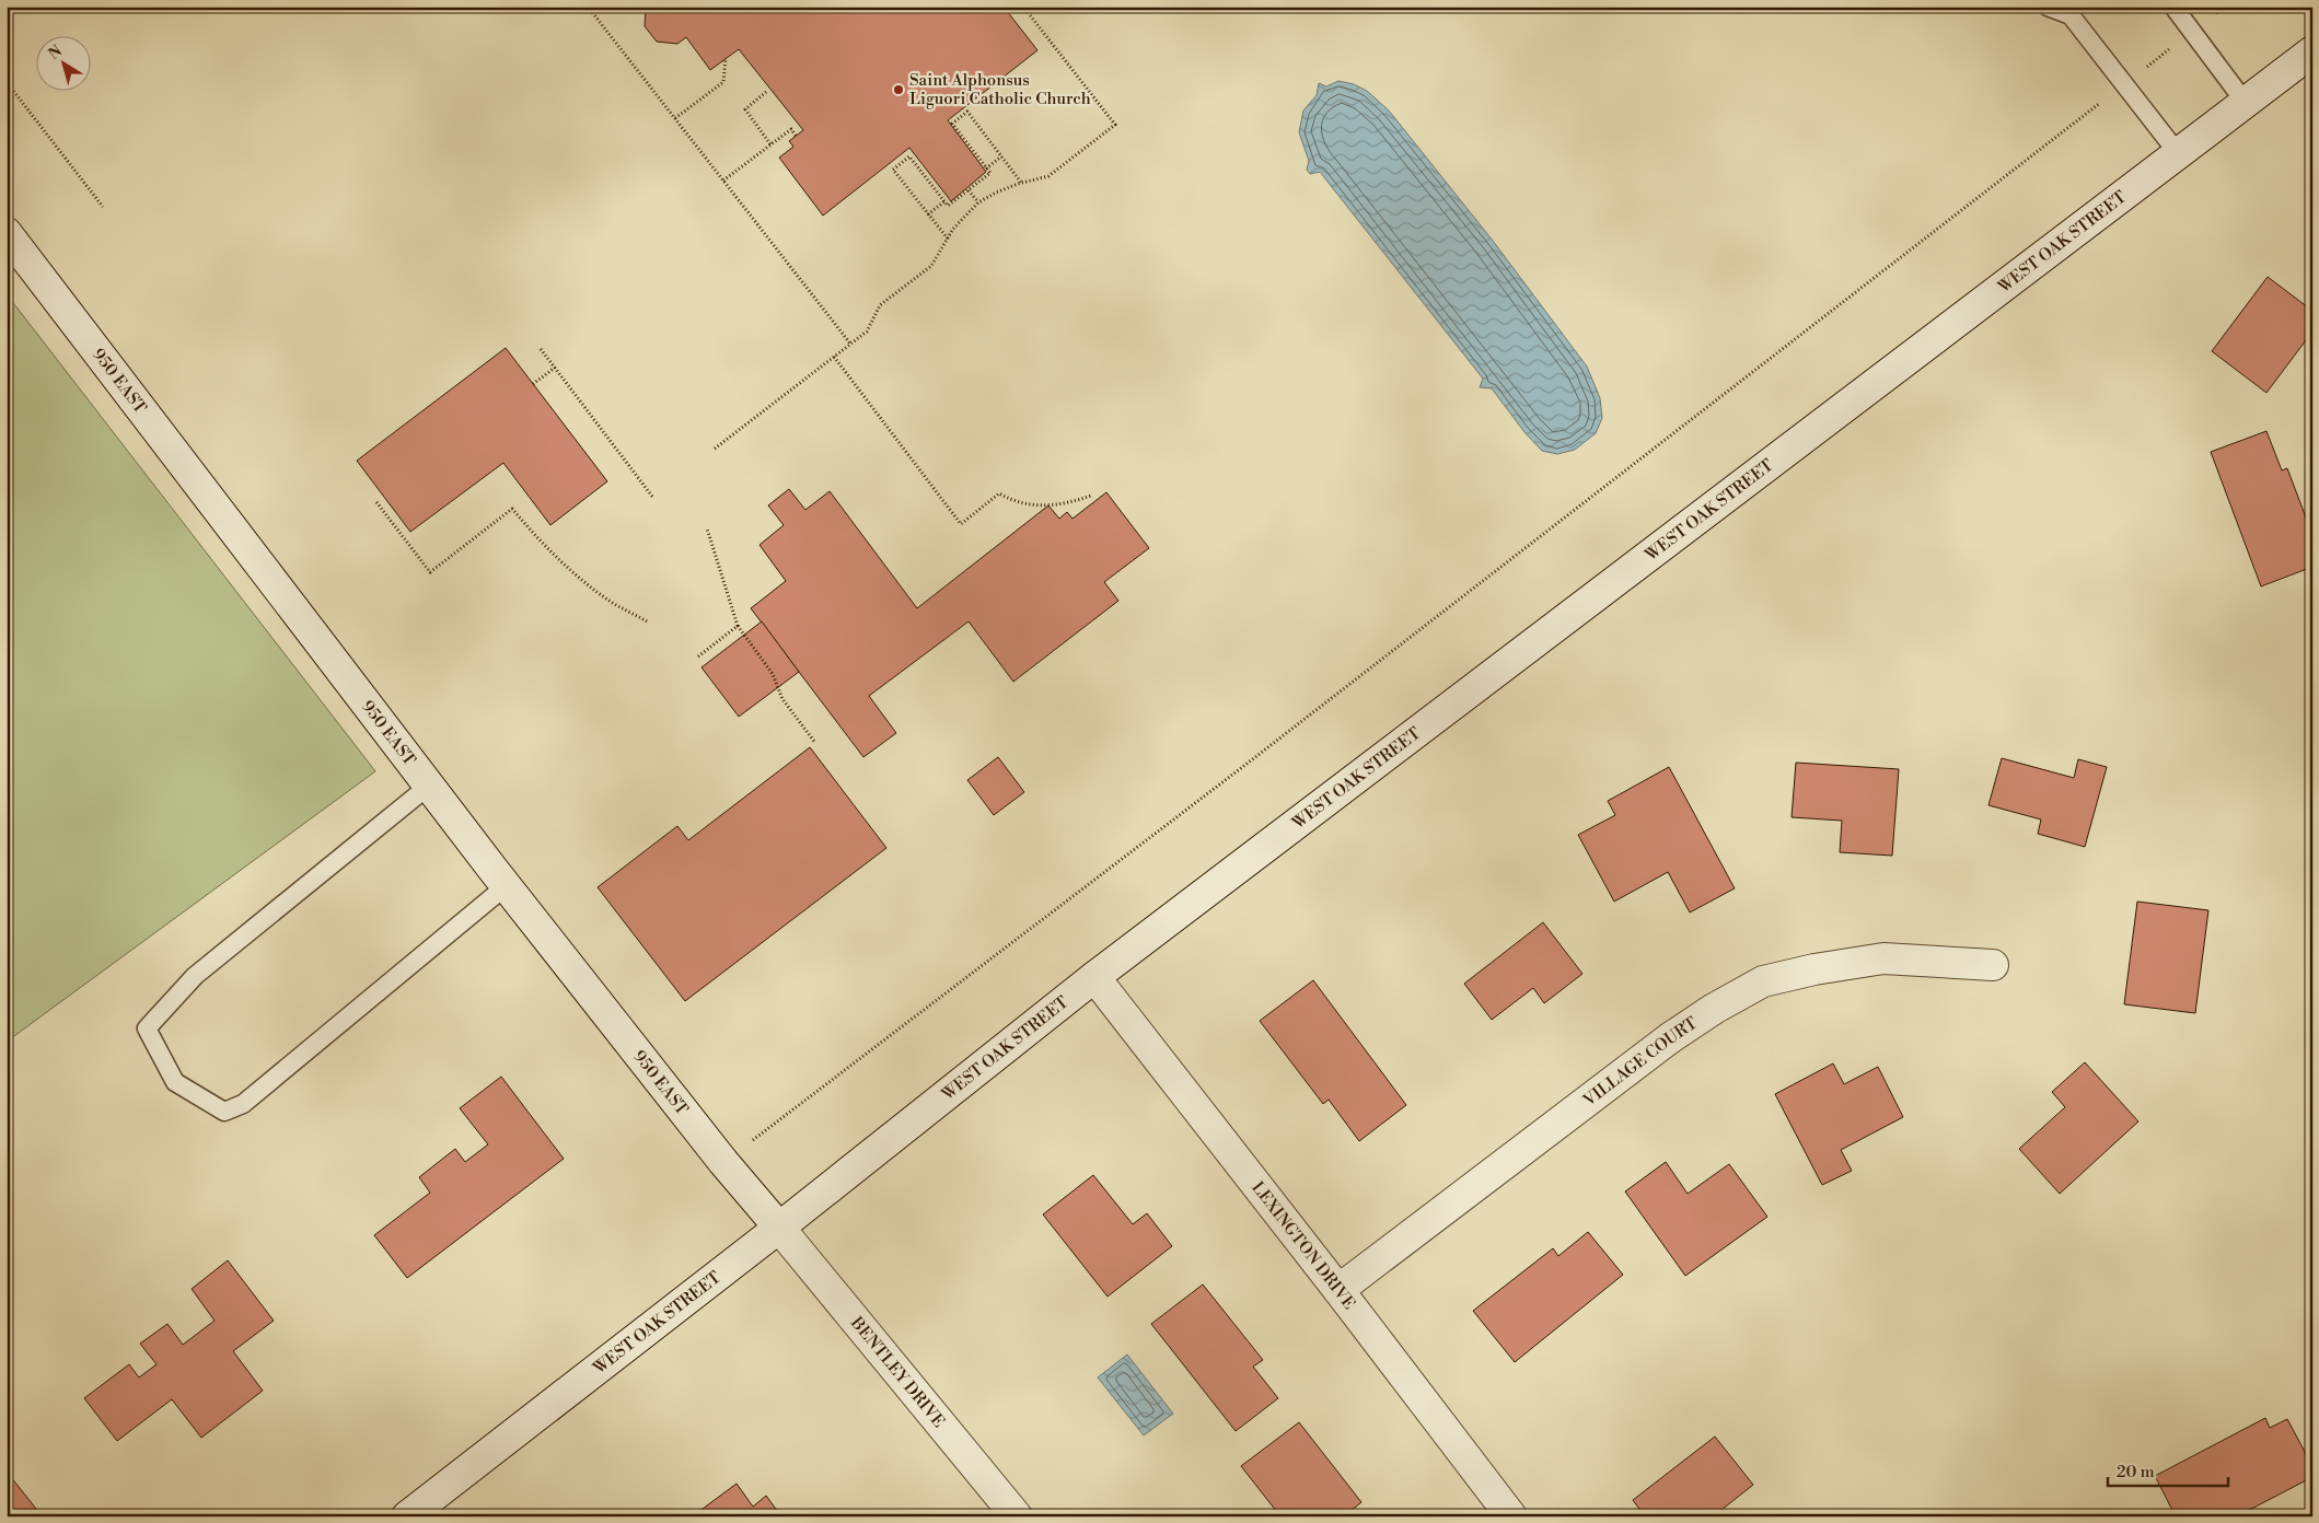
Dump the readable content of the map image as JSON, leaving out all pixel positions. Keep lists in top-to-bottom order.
{
  "streets": {
    "street": [
      "WEST OAK STREET",
      "950 EAST",
      "VILLAGE COURT",
      "LEXINGTON DRIVE",
      "BENTLEY DRIVE"
    ]
  },
  "crossings": [
    ["WEST OAK STREET", "950 EAST"],
    ["WEST OAK STREET", "LEXINGTON DRIVE"],
    ["WEST OAK STREET", "BENTLEY DRIVE"],
    ["950 EAST", "BENTLEY DRIVE"],
    ["VILLAGE COURT", "LEXINGTON DRIVE"]
  ],
  "places": ["Saint Alphonsus Liguori Catholic Church"],
  "scale_bar": "20 m",
  "north": "top left"
}
